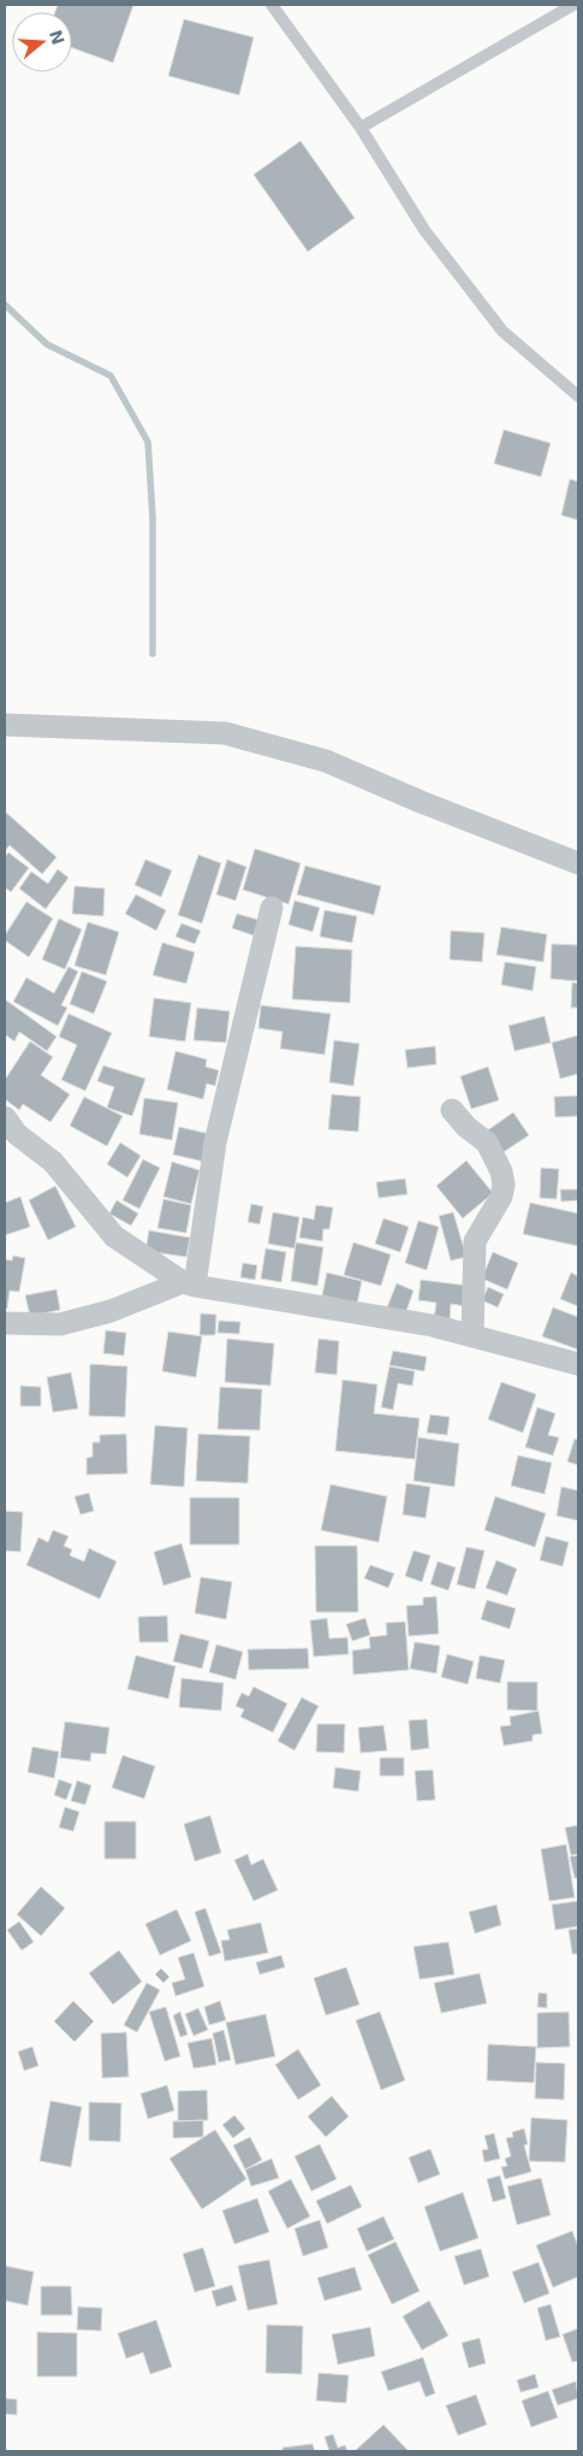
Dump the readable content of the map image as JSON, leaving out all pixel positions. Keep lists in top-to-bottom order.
{
  "north": "right"
}
